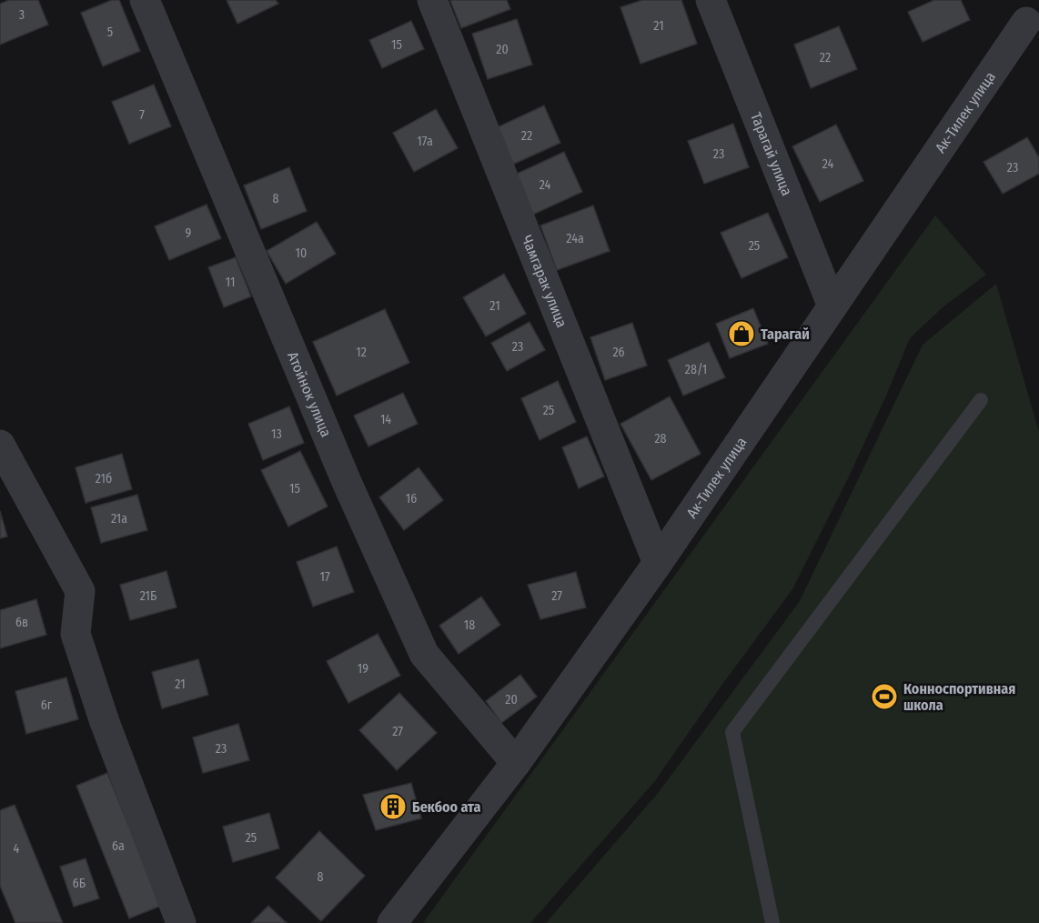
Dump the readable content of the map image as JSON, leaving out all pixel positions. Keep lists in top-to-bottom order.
{
  "streets": {
    "street": [
      "Ак-Тилек улица",
      "Тарагай улица",
      "Чамгарак улица",
      "Атойнок улица"
    ]
  },
  "crossings": [
    ["Ак-Тилек улица", "Тарагай улица"],
    ["Ак-Тилек улица", "Чамгарак улица"],
    ["Ак-Тилек улица", "Атойнок улица"]
  ],
  "places": {
    "shop": ["Тарагай"],
    "sports": ["Конноспортивная школа"],
    "building": ["Бекбоо ата"]
  },
  "house_numbers": [
    "3",
    "21",
    "5",
    "15",
    "20",
    "22",
    "7",
    "22",
    "17а",
    "23",
    "24",
    "23",
    "24",
    "8",
    "9",
    "24а",
    "25",
    "10",
    "11",
    "21",
    "23",
    "12",
    "26",
    "28/1",
    "25",
    "14",
    "13",
    "28",
    "21б",
    "15",
    "16",
    "21а",
    "17",
    "21Б",
    "27",
    "6в",
    "18",
    "19",
    "21",
    "20",
    "6г",
    "27",
    "23",
    "25",
    "6а",
    "4",
    "8",
    "6Б"
  ]
}
